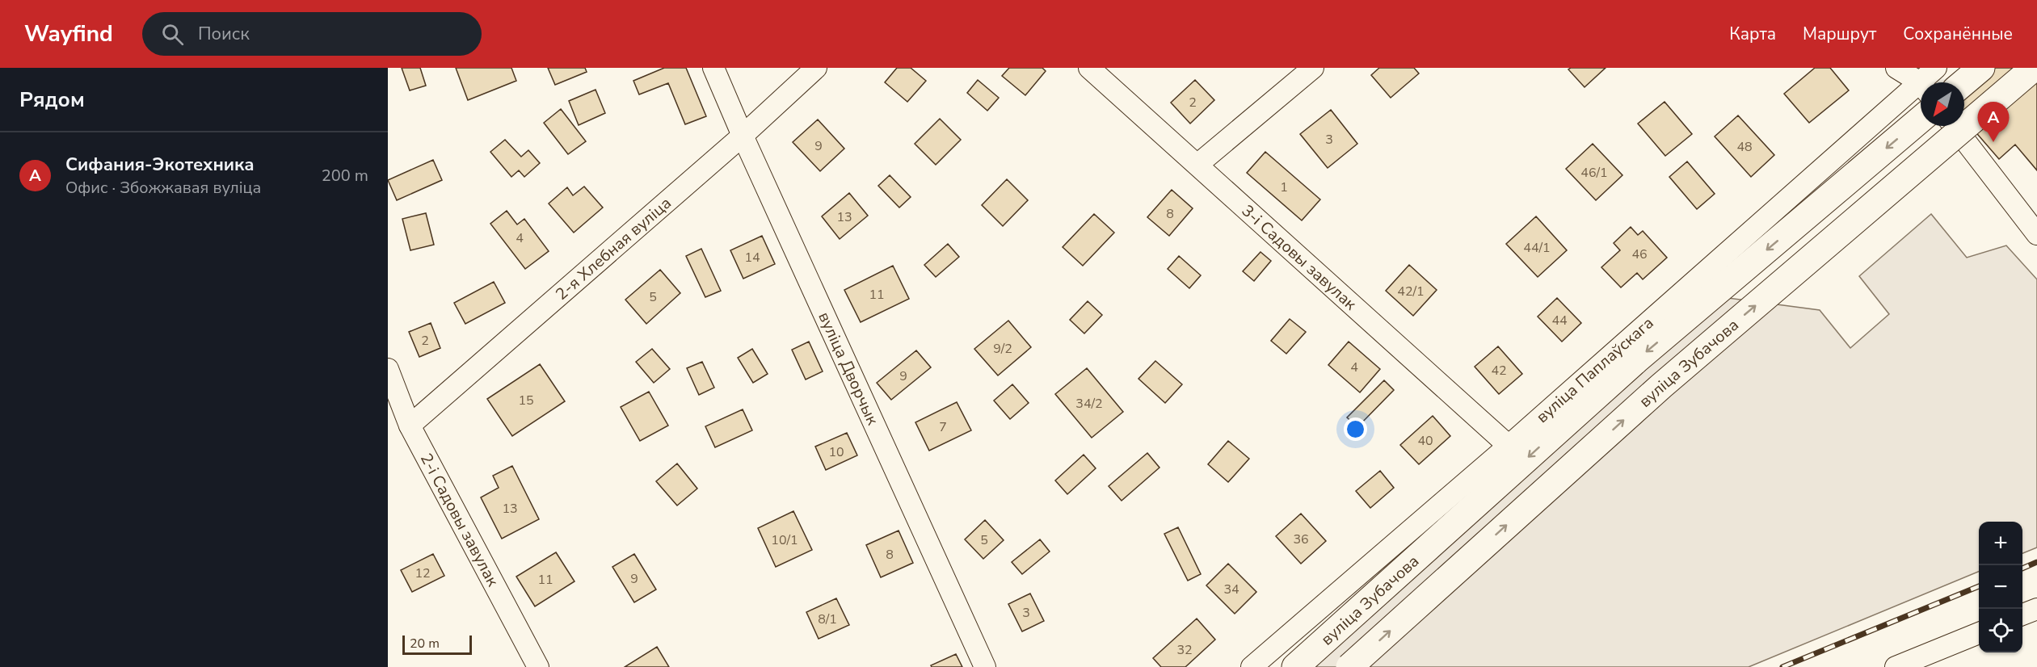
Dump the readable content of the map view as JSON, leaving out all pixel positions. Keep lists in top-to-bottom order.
{
  "streets": {
    "highway": ["вуліца Зубачова"],
    "street": [
      "2-я Хлебная вуліца",
      "3-і Садовы завулак",
      "вуліца Дворчык",
      "вуліца Паплаўскага",
      "2-і Садовы завулак"
    ]
  },
  "crossings": [
    ["2-я Хлебная вуліца", "вуліца Дворчык"],
    ["2-я Хлебная вуліца", "2-і Садовы завулак"],
    ["3-і Садовы завулак", "вуліца Паплаўскага"]
  ],
  "house_numbers": [
    "2",
    "3",
    "9",
    "48",
    "46/1",
    "1",
    "8",
    "13",
    "4",
    "44/1",
    "46",
    "14",
    "42/1",
    "11",
    "5",
    "44",
    "2",
    "9/2",
    "4",
    "42",
    "9",
    "15",
    "34/2",
    "7",
    "40",
    "10",
    "13",
    "36",
    "10/1",
    "5",
    "8",
    "12",
    "9",
    "11",
    "34",
    "3",
    "8/1",
    "32"
  ],
  "scale_bar": "20 m",
  "north": "bottom left",
  "page": {
    "header": "Wayfind",
    "search": "Поиск",
    "nav": ["Карта", "Маршрут", "Сохранённые"],
    "heading": "Рядом",
    "pins": "A",
    "list": [
      {
        "mark": "A",
        "name": "Сифания-Экотехника",
        "note": "Офис · Збожжавая вуліца",
        "value": "200 m"
      }
    ],
    "map_buttons": ["+", "−"],
    "scale": "20 m"
  }
}
